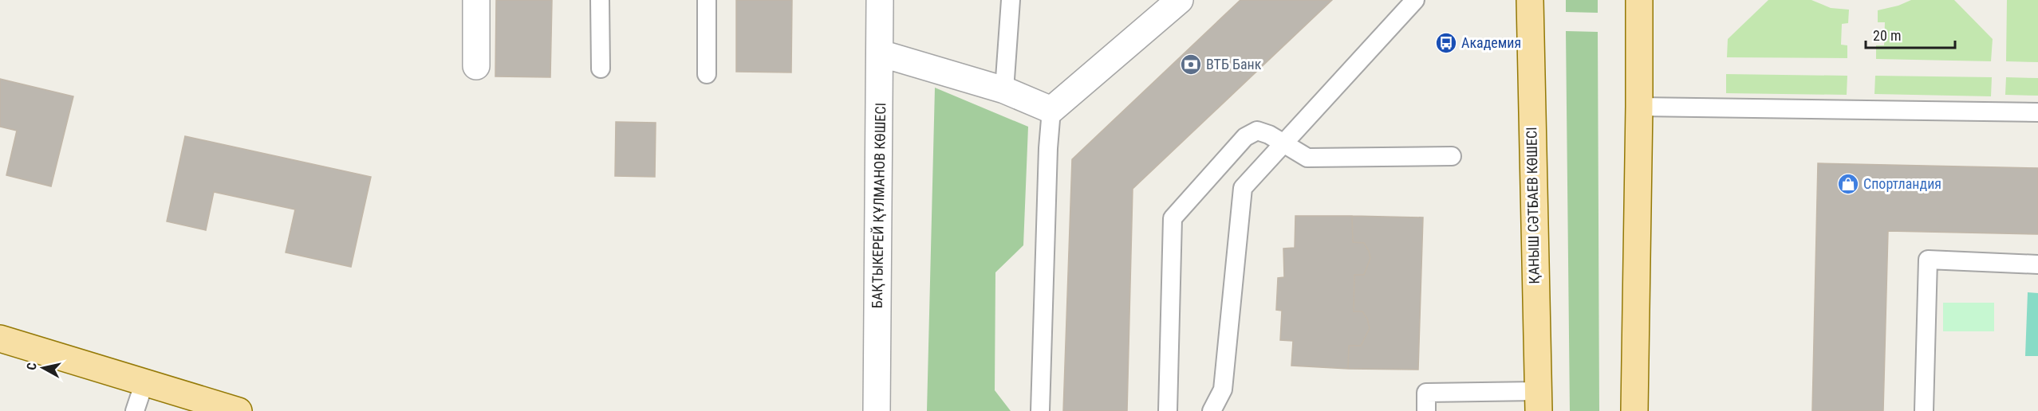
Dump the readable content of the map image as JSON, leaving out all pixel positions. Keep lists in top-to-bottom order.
{
  "streets": {
    "main road": ["ҚАНЫШ СӘТБАЕВ КӨШЕСІ"],
    "street": ["БАҚТЫКЕРЕЙ ҚҰЛМАНОВ КӨШЕСІ"]
  },
  "places": {
    "bus stop": ["Академия"],
    "bank": ["ВТБ Банк"],
    "shop": ["Спортландия"]
  },
  "scale_bar": "20 m",
  "north": "left"
}
